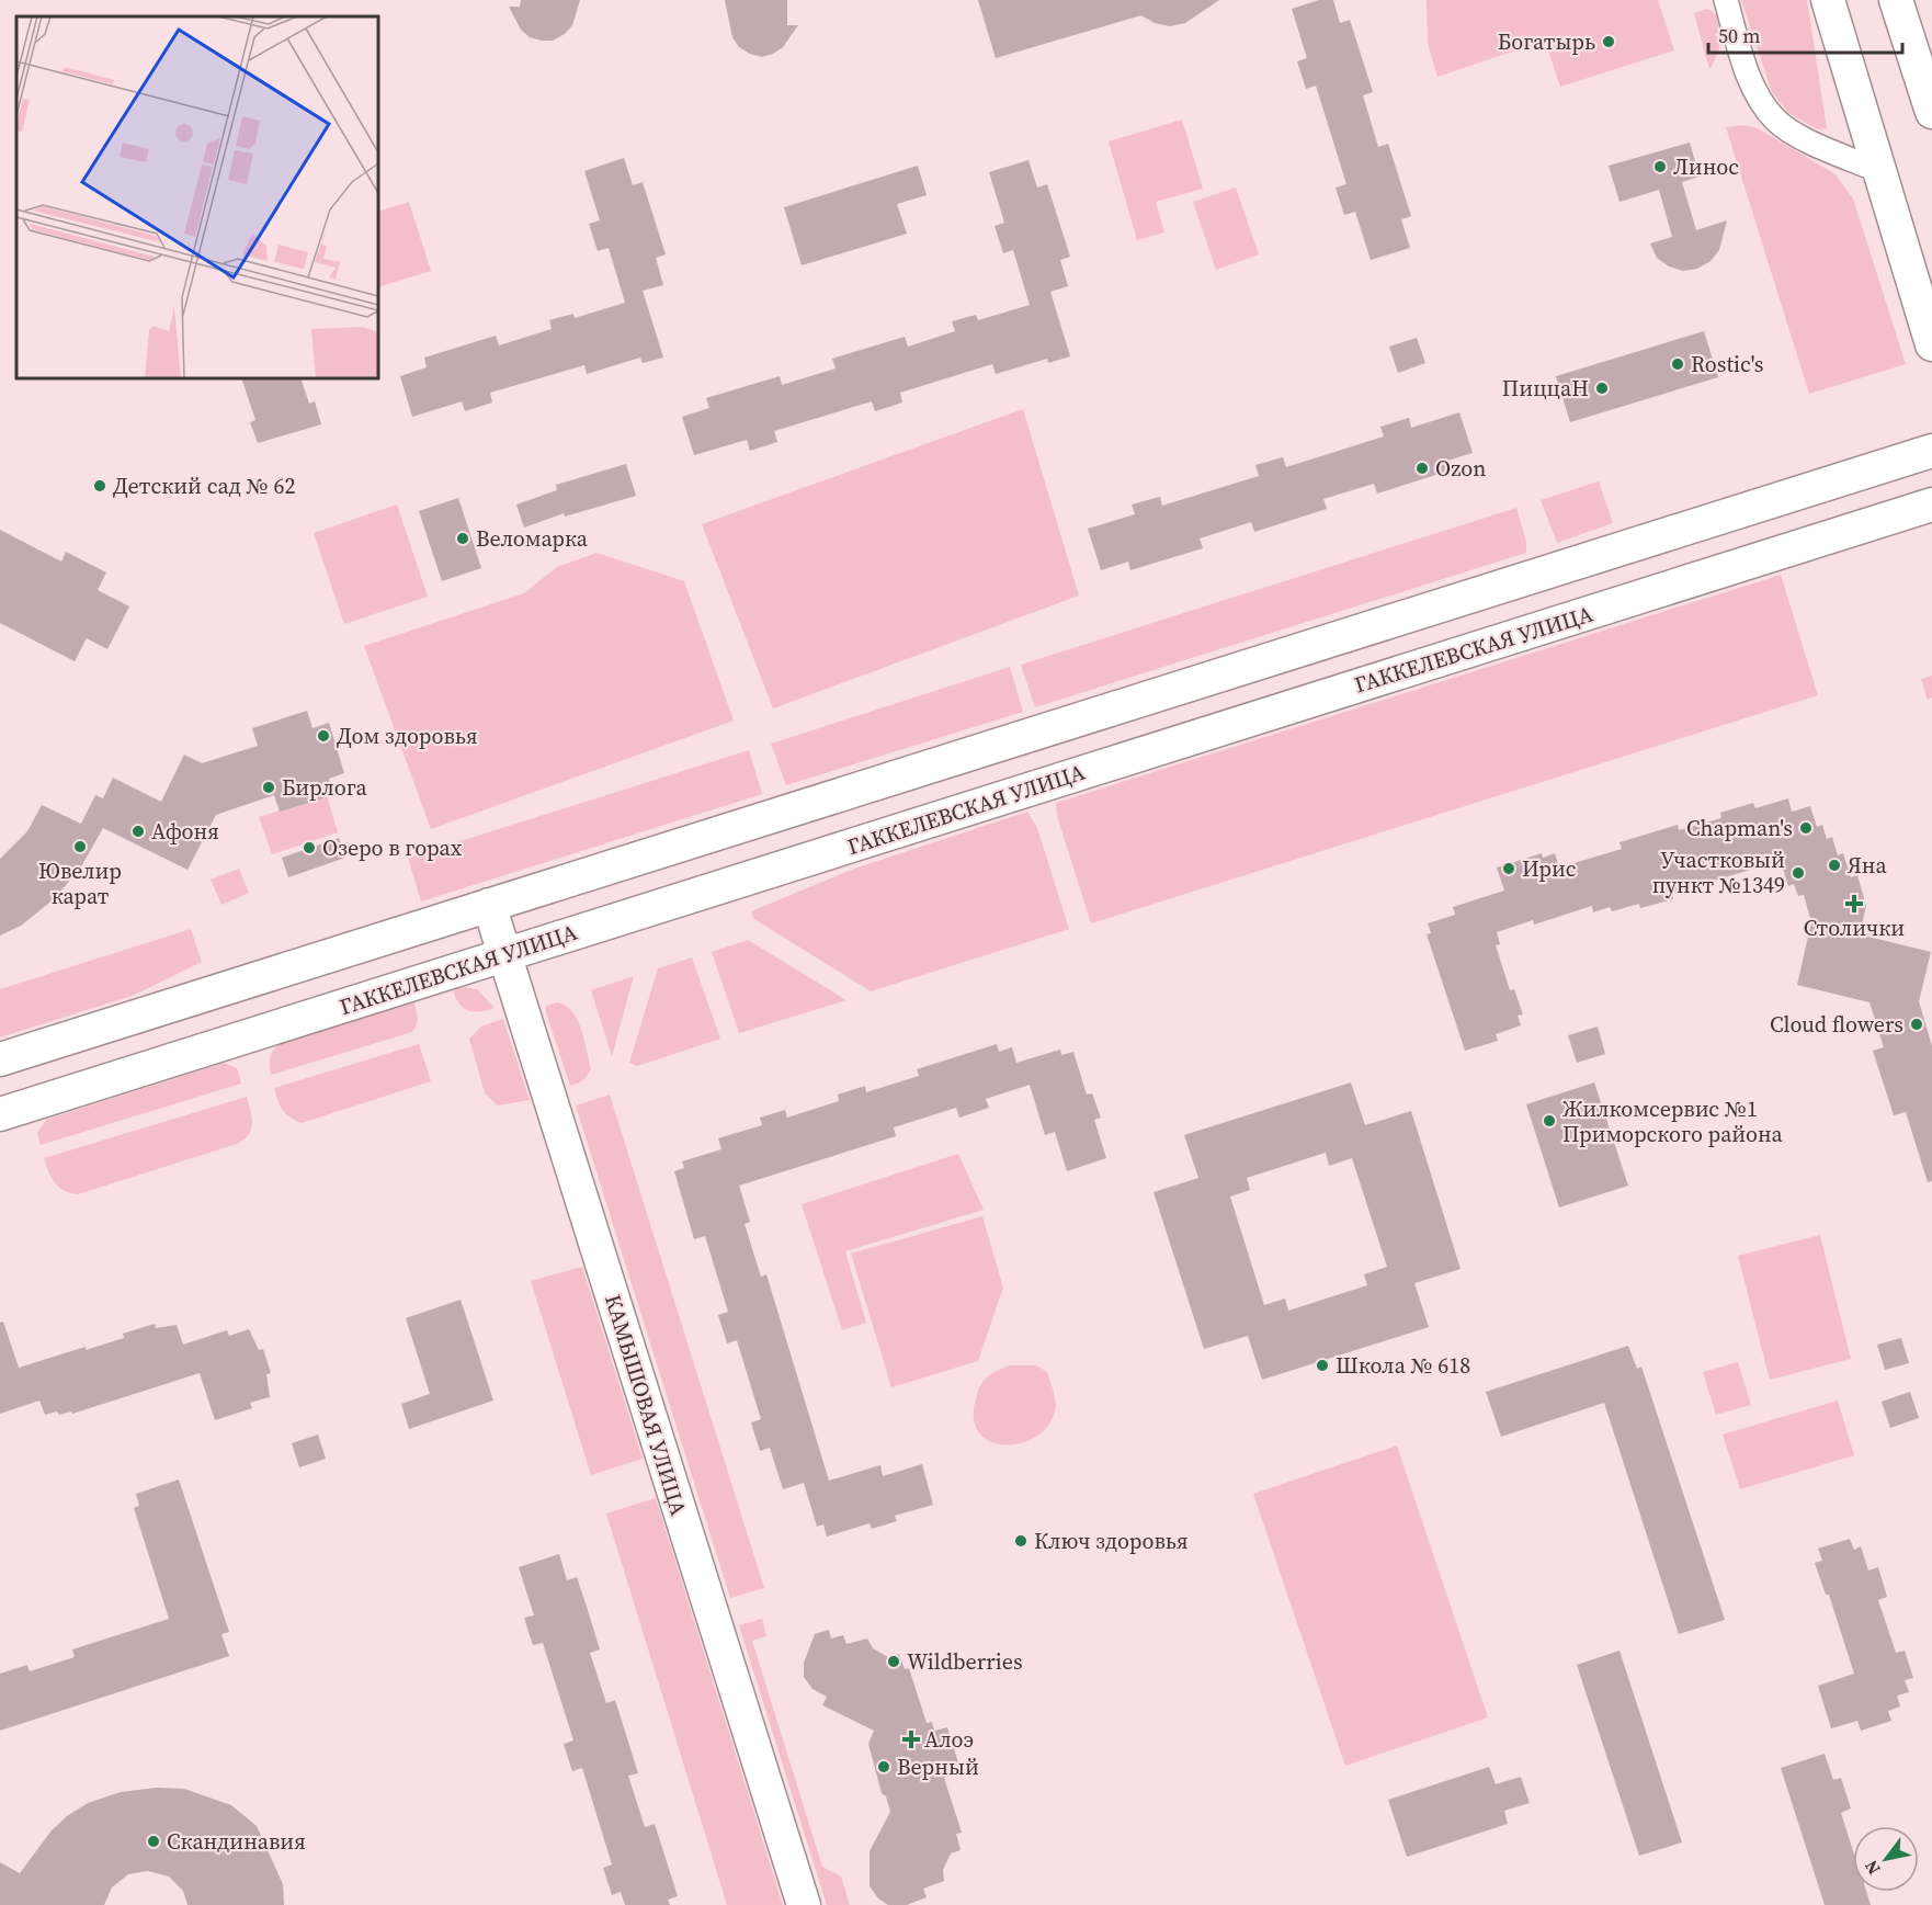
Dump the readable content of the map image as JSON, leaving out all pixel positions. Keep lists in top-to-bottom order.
{
  "streets": {
    "main road": ["ГАККЕЛЕВСКАЯ УЛИЦА", "КАМЫШОВАЯ УЛИЦА"]
  },
  "crossings": [
    ["ГАККЕЛЕВСКАЯ УЛИЦА", "КАМЫШОВАЯ УЛИЦА"]
  ],
  "places": {
    "other": [
      "Богатырь",
      "Линос",
      "Rostic's",
      "ПиццаН",
      "Ozon",
      "Детский сад № 62",
      "Веломарка",
      "Дом здоровья",
      "Бирлога",
      "Chapman's",
      "Афоня",
      "Ювелир карат",
      "Озеро в горах",
      "Яна",
      "Ирис",
      "Участковый пункт №1349",
      "Cloud flowers",
      "Жилкомсервис №1 Приморского района",
      "Школа № 618",
      "Ключ здоровья",
      "Wildberries",
      "Верный",
      "Скандинавия"
    ],
    "health": ["Столички", "Алоэ"]
  },
  "scale_bar": "50 m",
  "north": "bottom left"
}
